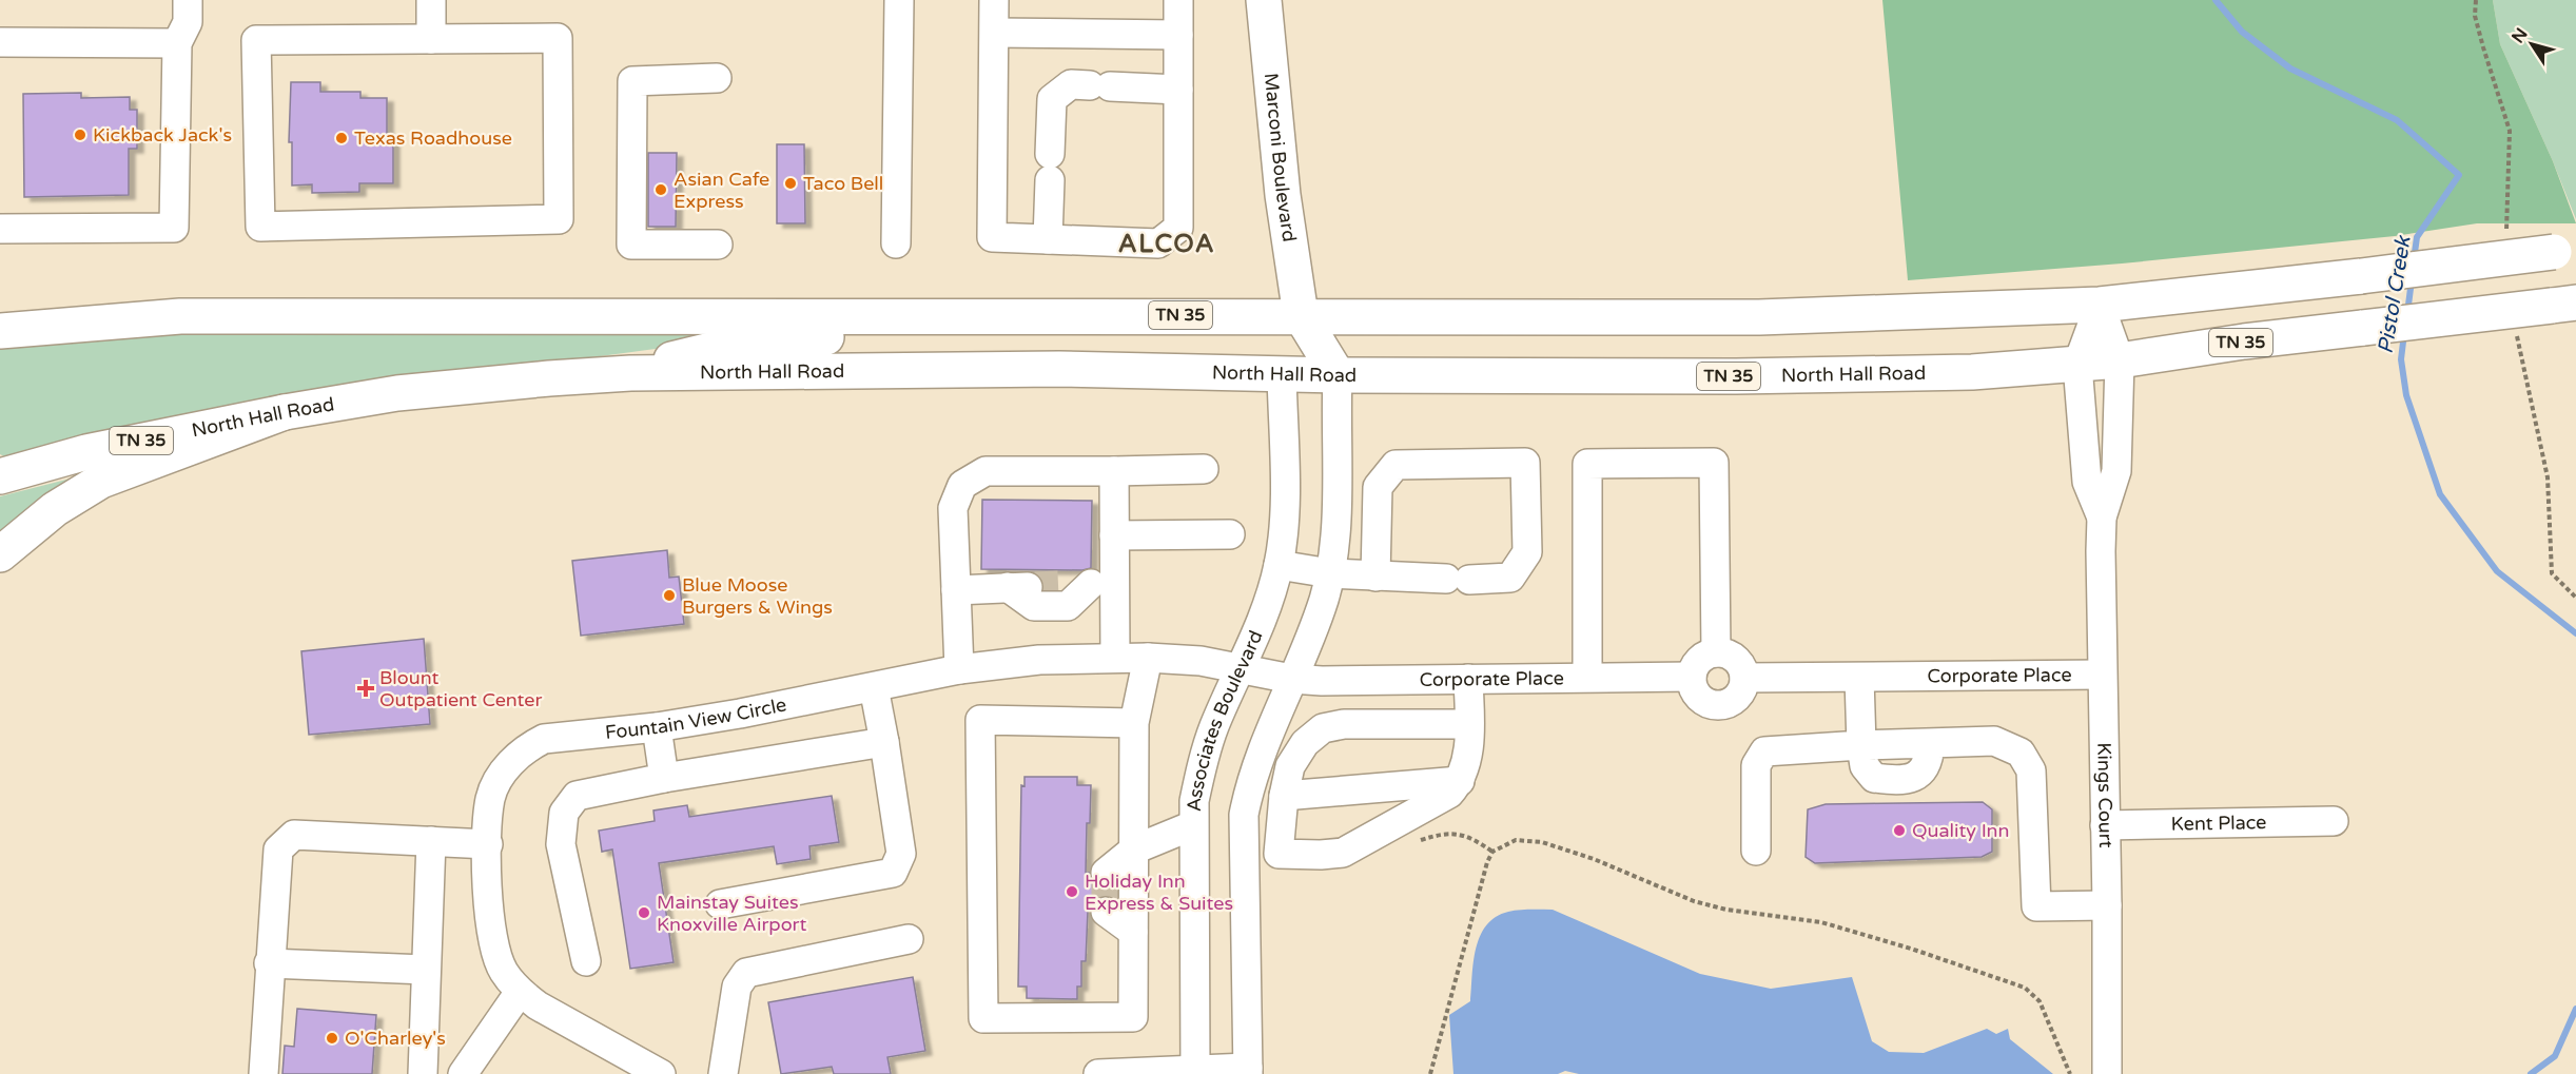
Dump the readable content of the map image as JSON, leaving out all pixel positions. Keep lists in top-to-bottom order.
{
  "streets": {
    "main road": ["Marconi Boulevard", "TN 35", "North Hall Road"],
    "street": [
      "Corporate Place",
      "Fountain View Circle",
      "Associates Boulevard",
      "Kings Court",
      "Kent Place"
    ]
  },
  "crossings": [
    ["Marconi Boulevard", "TN 35"],
    ["Marconi Boulevard", "North Hall Road"],
    ["Marconi Boulevard", "Associates Boulevard"],
    ["TN 35", "Kings Court"],
    ["North Hall Road", "Associates Boulevard"],
    ["North Hall Road", "Kings Court"],
    ["Corporate Place", "Fountain View Circle"],
    ["Corporate Place", "Kings Court"],
    ["Fountain View Circle", "Associates Boulevard"],
    ["Kings Court", "Kent Place"]
  ],
  "districts": ["ALCOA"],
  "water": ["Pistol Creek"],
  "places": {
    "other": [
      "Kickback Jack's",
      "Texas Roadhouse",
      "Taco Bell",
      "Asian Cafe Express",
      "Blue Moose Burgers & Wings",
      "Quality Inn",
      "Holiday Inn Express & Suites",
      "Mainstay Suites Knoxville Airport",
      "O'Charley's"
    ],
    "health": ["Blount Outpatient Center"]
  },
  "north": "top left"
}
